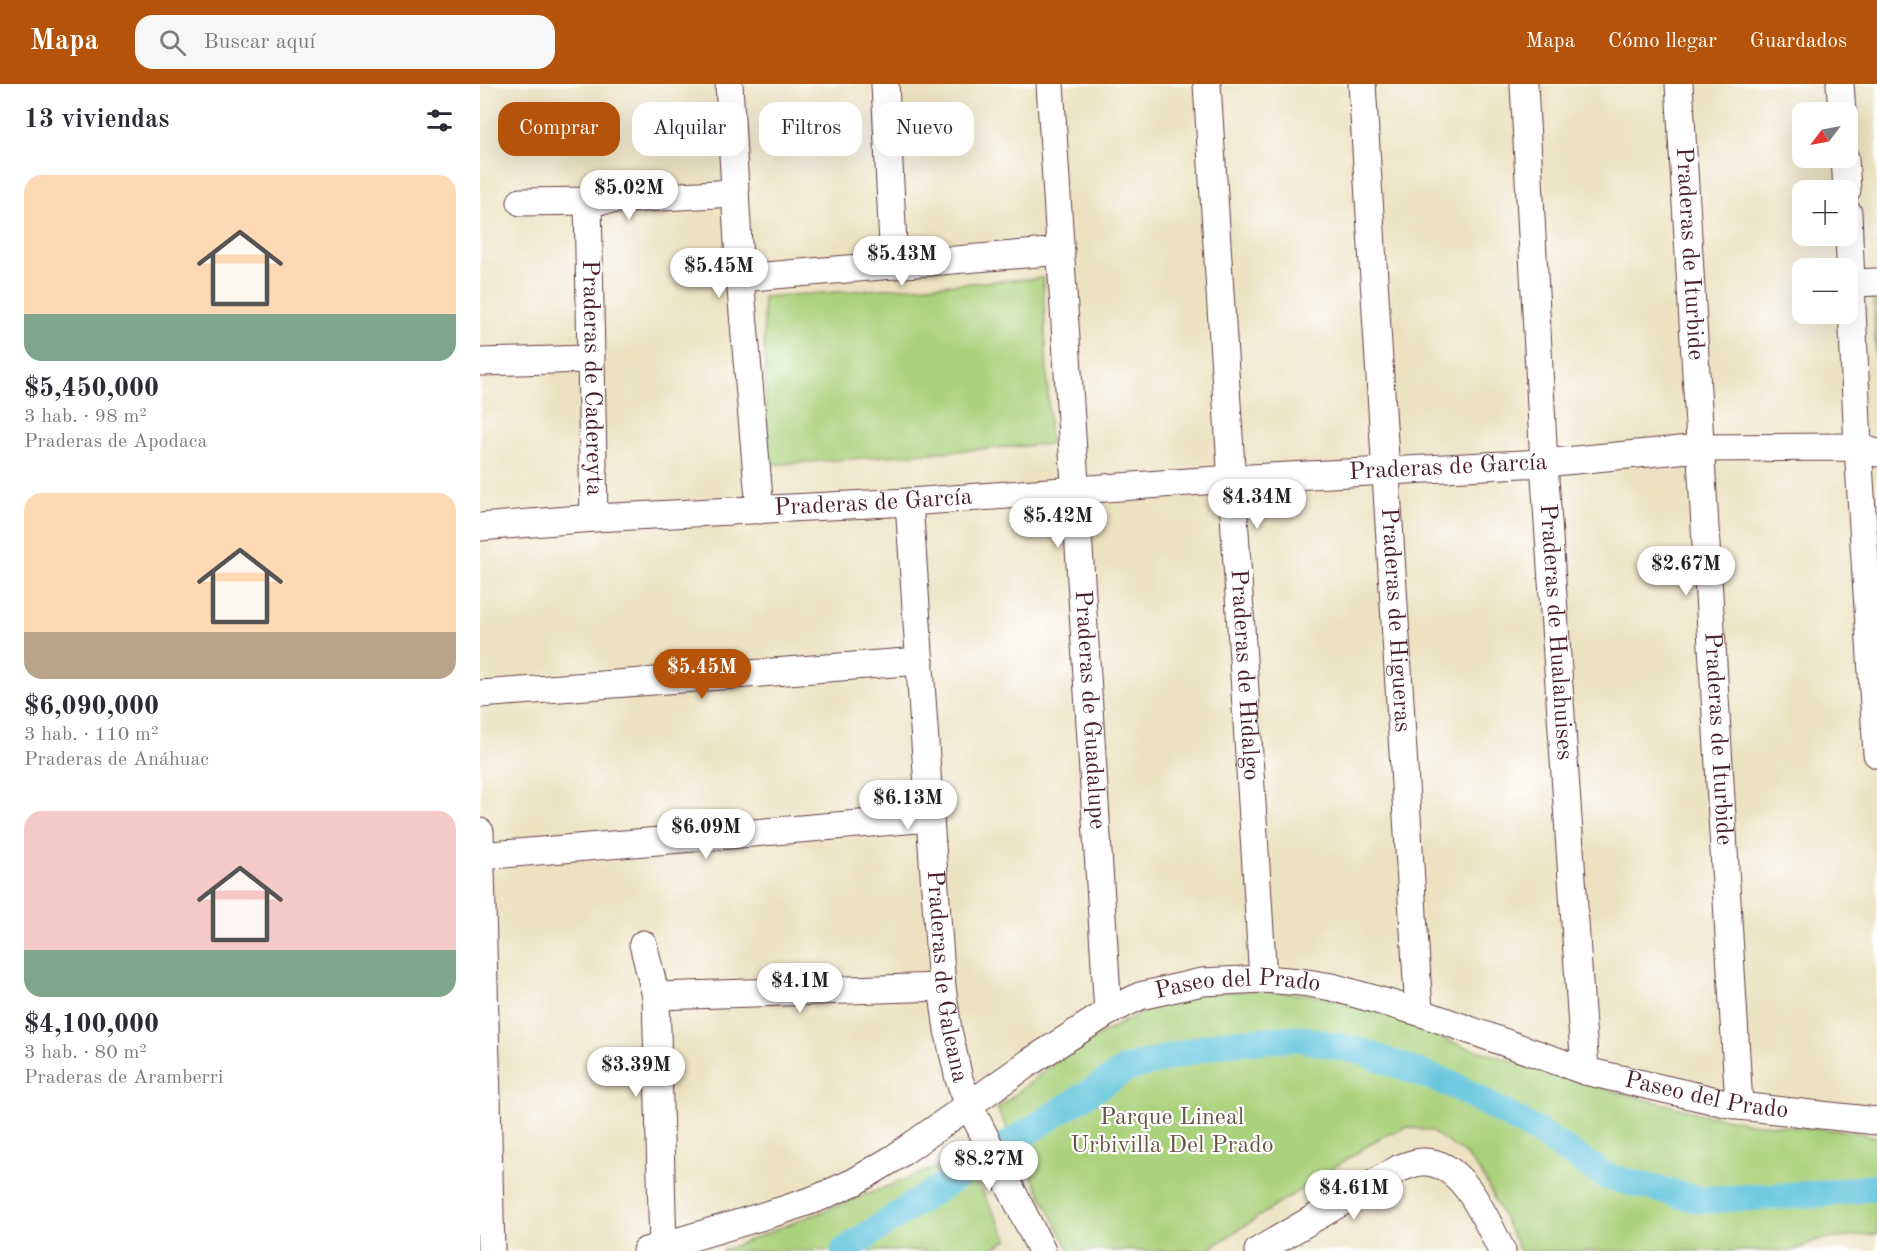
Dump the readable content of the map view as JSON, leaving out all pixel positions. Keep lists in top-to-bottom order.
{
  "streets": {
    "street": [
      "Praderas de Iturbide",
      "Praderas de Cadereyta",
      "Praderas de García",
      "Praderas de Higueras",
      "Praderas de Hualahuises",
      "Praderas de Hidalgo",
      "Praderas de Guadalupe",
      "Praderas de Galeana",
      "Paseo del Prado"
    ]
  },
  "crossings": [
    ["Praderas de Iturbide", "Praderas de García"],
    ["Praderas de Iturbide", "Paseo del Prado"],
    ["Praderas de Cadereyta", "Praderas de García"],
    ["Praderas de García", "Praderas de Higueras"],
    ["Praderas de García", "Praderas de Hualahuises"],
    ["Praderas de García", "Praderas de Hidalgo"],
    ["Praderas de García", "Praderas de Guadalupe"],
    ["Praderas de García", "Praderas de Galeana"],
    ["Praderas de Higueras", "Paseo del Prado"],
    ["Praderas de Hualahuises", "Paseo del Prado"],
    ["Praderas de Hidalgo", "Paseo del Prado"],
    ["Praderas de Guadalupe", "Paseo del Prado"],
    ["Praderas de Galeana", "Paseo del Prado"]
  ],
  "parks": ["Parque Lineal Urbivilla Del Prado"],
  "north": "bottom left",
  "page": {
    "header": "Mapa",
    "search": "Buscar aquí",
    "nav": ["Mapa", "Cómo llegar", "Guardados"],
    "heading": "13 viviendas",
    "map_buttons": ["+", "−"],
    "chip": [
      "Comprar",
      "Alquilar",
      "Filtros",
      "Nuevo"
    ],
    "list": [
      {
        "name": "$5,450,000",
        "note": "3 hab. · 98 m² · Praderas de Apodaca"
      },
      {
        "name": "$6,090,000",
        "note": "3 hab. · 110 m² · Praderas de Anáhuac"
      },
      {
        "name": "$4,100,000",
        "note": "3 hab. · 80 m² · Praderas de Aramberri"
      }
    ],
    "price": [
      "$5.02M",
      "$5.43M",
      "$5.45M",
      "$4.34M",
      "$5.42M",
      "$2.67M",
      "$5.45M",
      "$6.13M",
      "$6.09M",
      "$4.1M",
      "$3.39M",
      "$8.27M",
      "$4.61M"
    ]
  }
}
